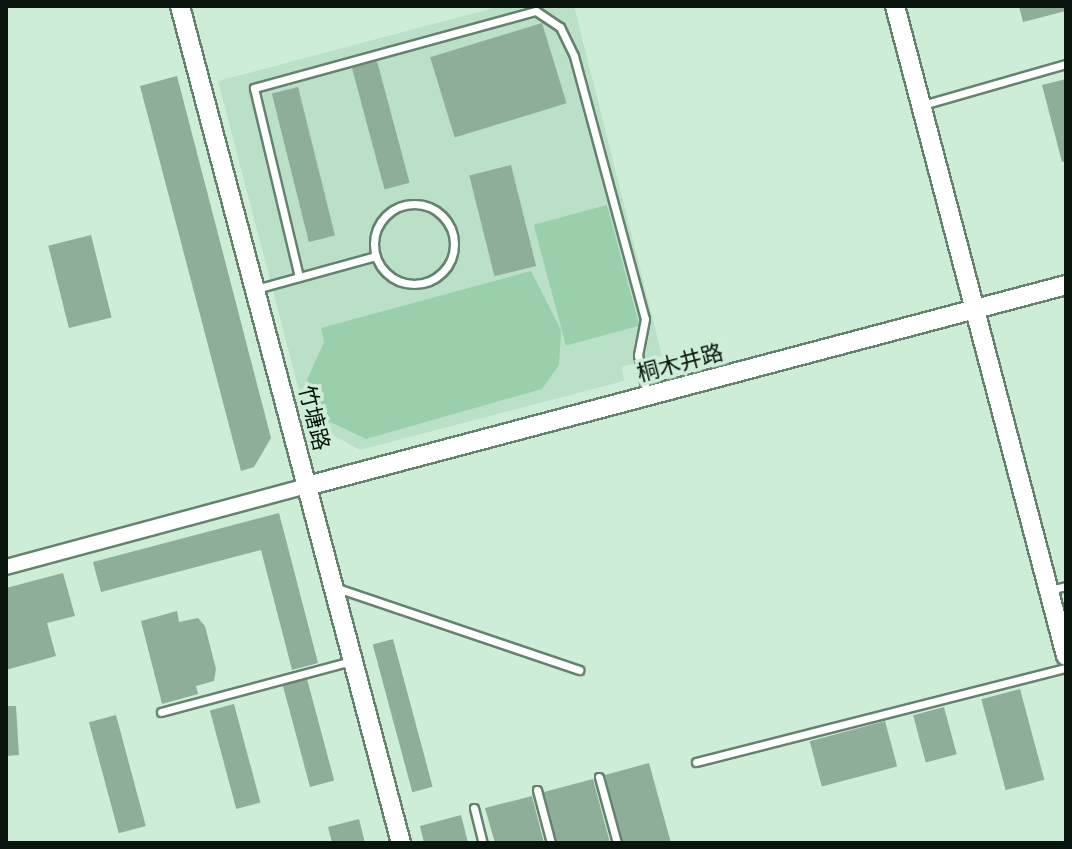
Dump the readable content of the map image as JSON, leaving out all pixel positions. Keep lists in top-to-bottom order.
{
  "streets": {
    "street": ["桐木井路", "竹塘路"]
  },
  "crossings": [
    ["桐木井路", "竹塘路"]
  ]
}
